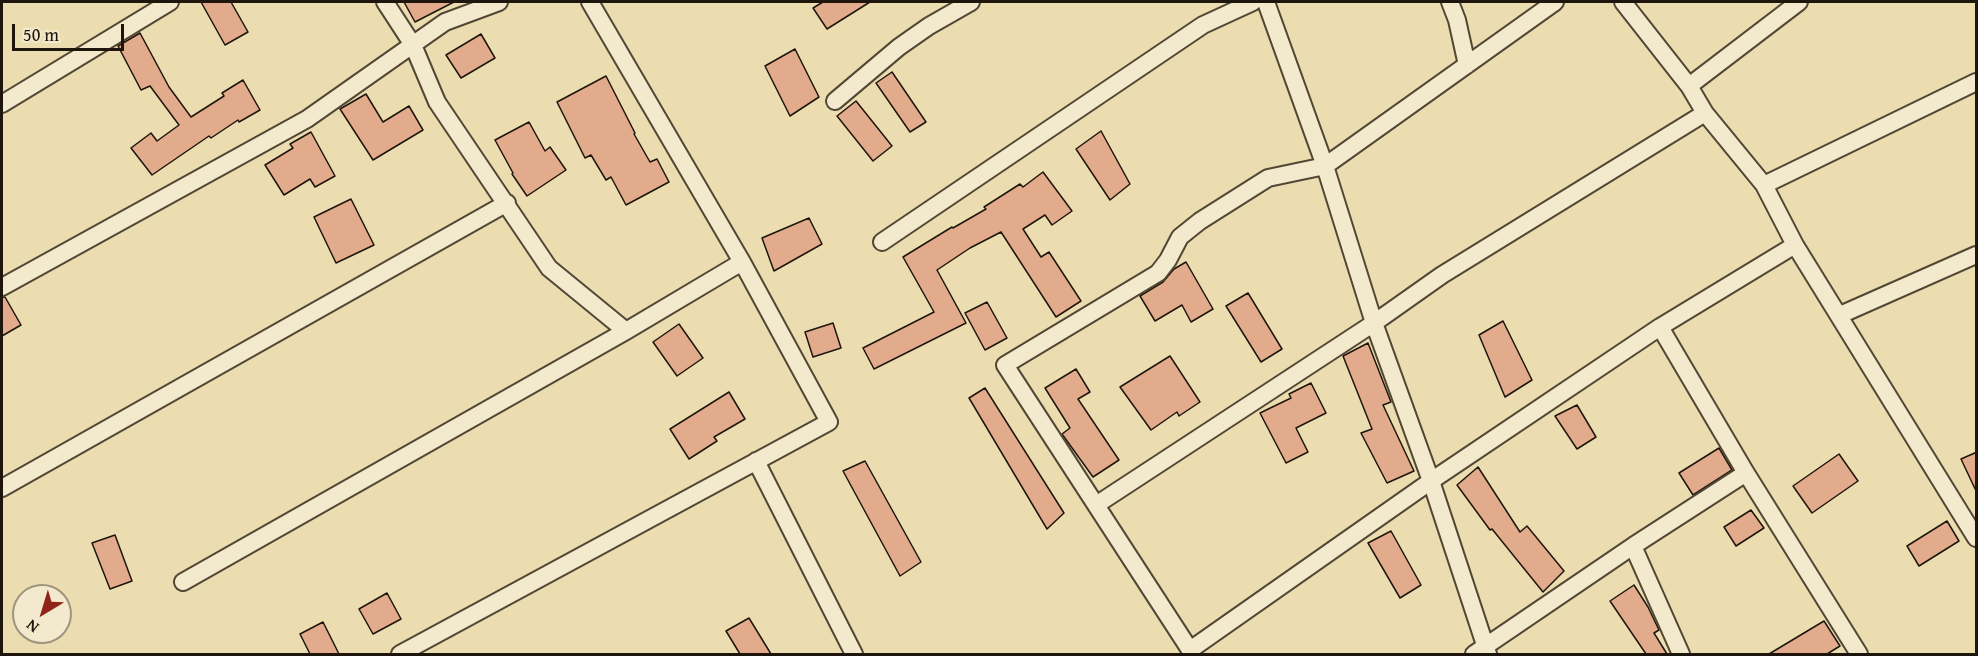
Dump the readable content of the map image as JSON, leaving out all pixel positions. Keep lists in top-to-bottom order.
{
  "scale_bar": "50 m",
  "north": "bottom left"
}
